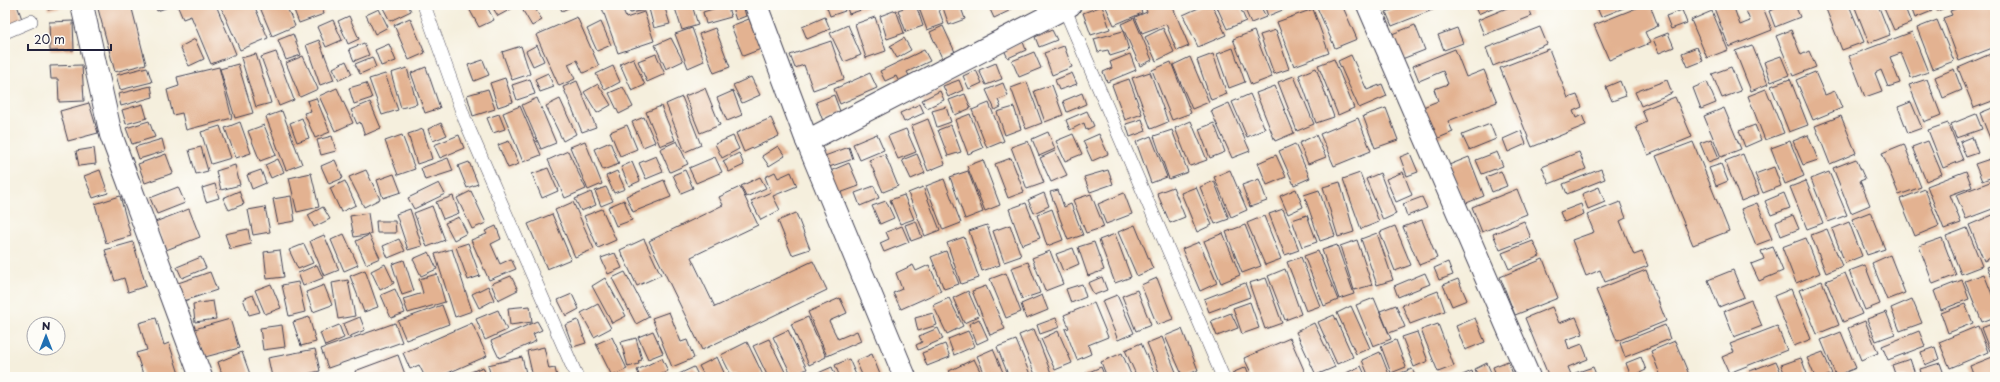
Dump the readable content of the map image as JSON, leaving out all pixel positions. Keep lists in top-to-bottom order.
{
  "scale_bar": "20 m",
  "north": "top"
}
